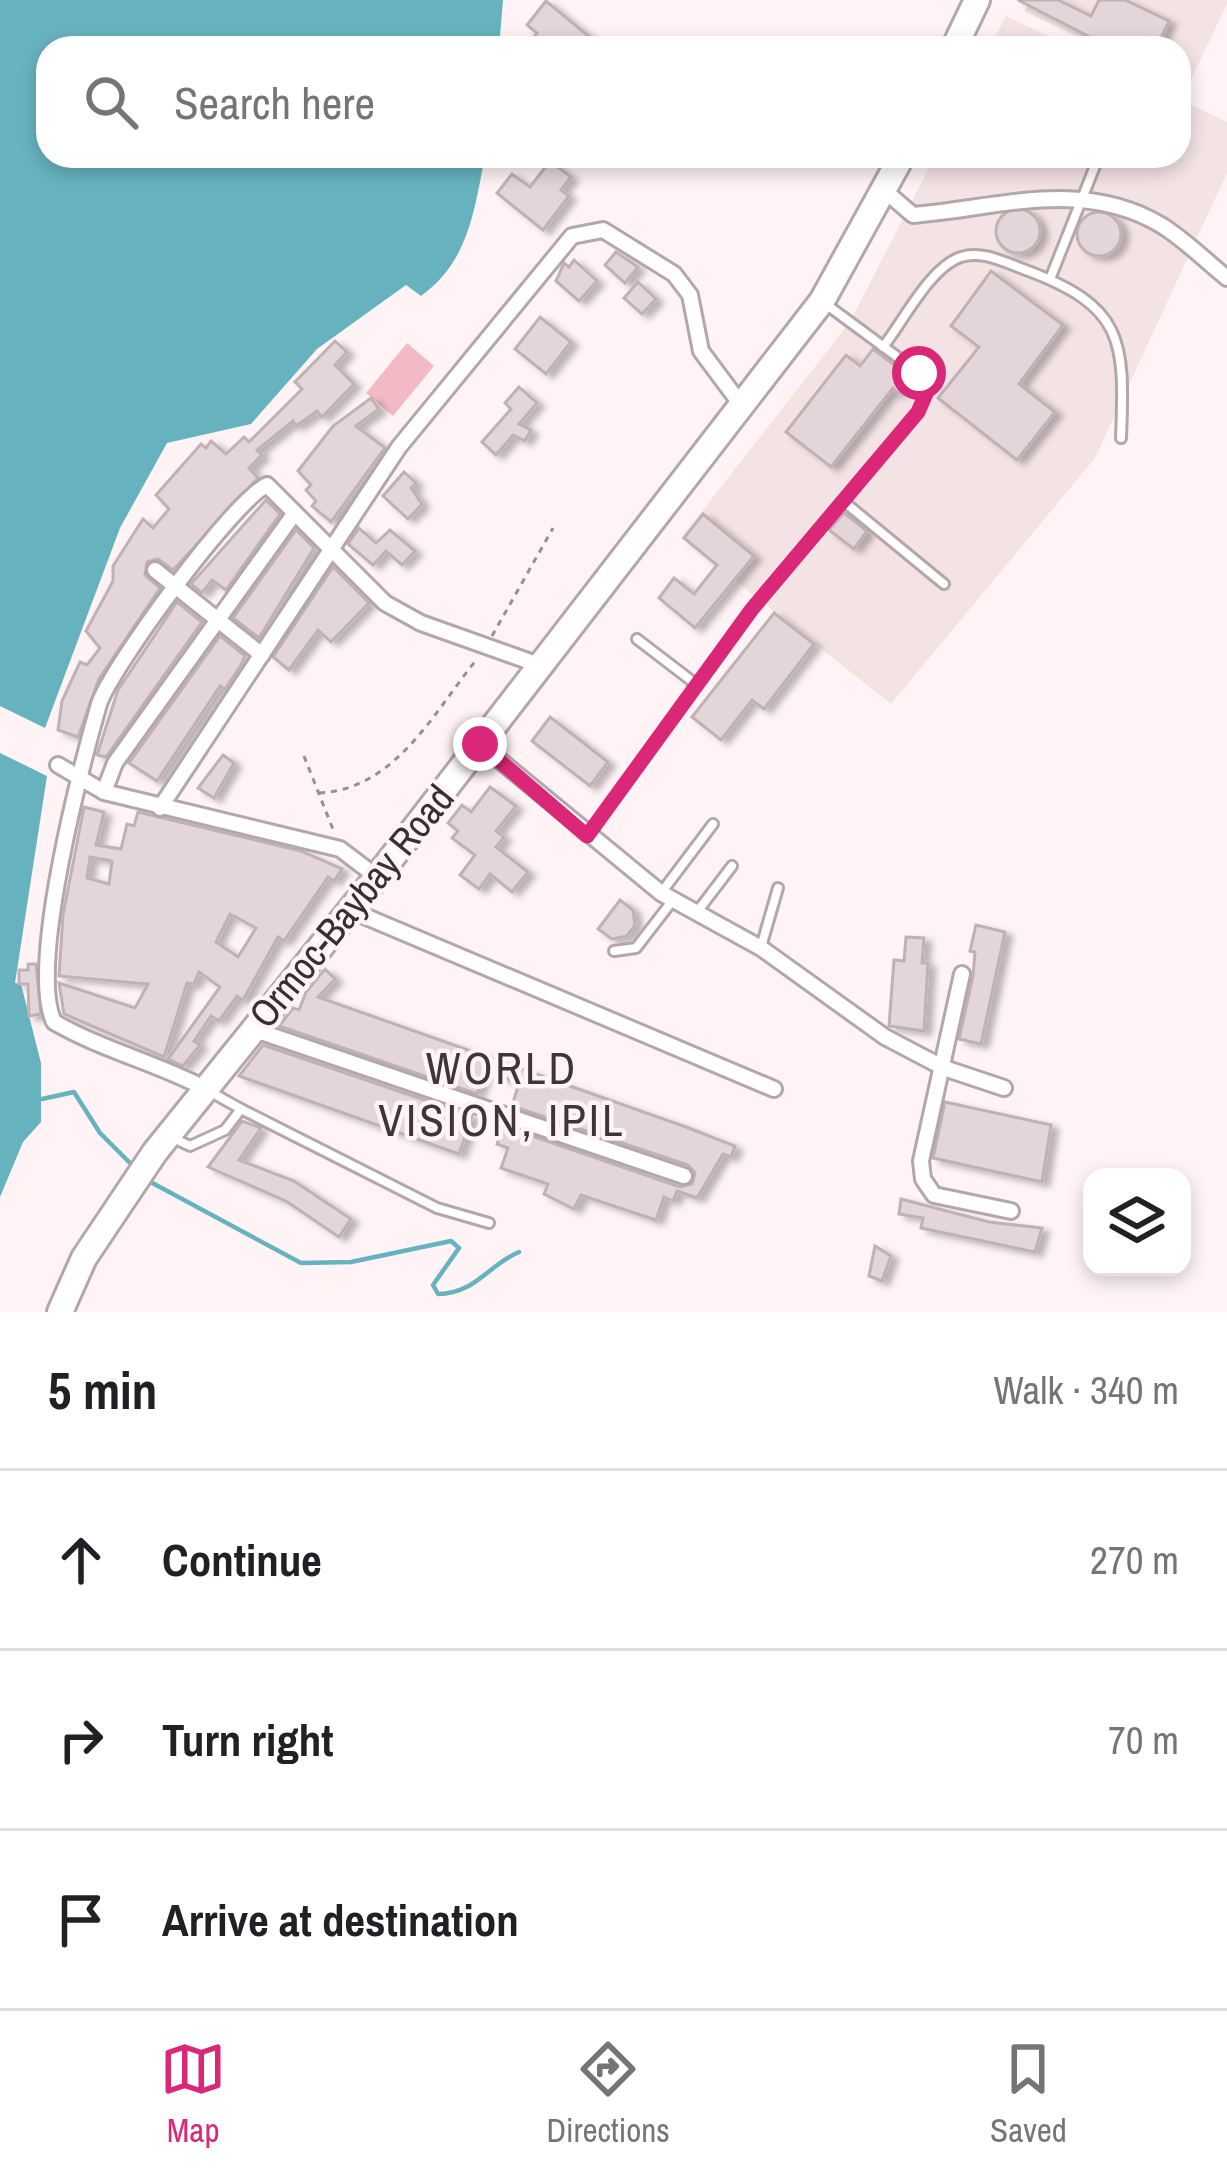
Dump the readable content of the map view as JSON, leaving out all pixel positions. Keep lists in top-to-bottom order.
{
  "streets": {
    "highway": ["Ormoc-Baybay Road"]
  },
  "districts": ["WORLD VISION, IPIL"],
  "page": {
    "search": "Search here",
    "heading": ["5 min", "Walk · 340 m"],
    "list": [
      ["Continue", "270 m"],
      ["Turn right", "70 m"],
      "Arrive at destination"
    ],
    "nav": ["Map", "Directions", "Saved"]
  }
}
